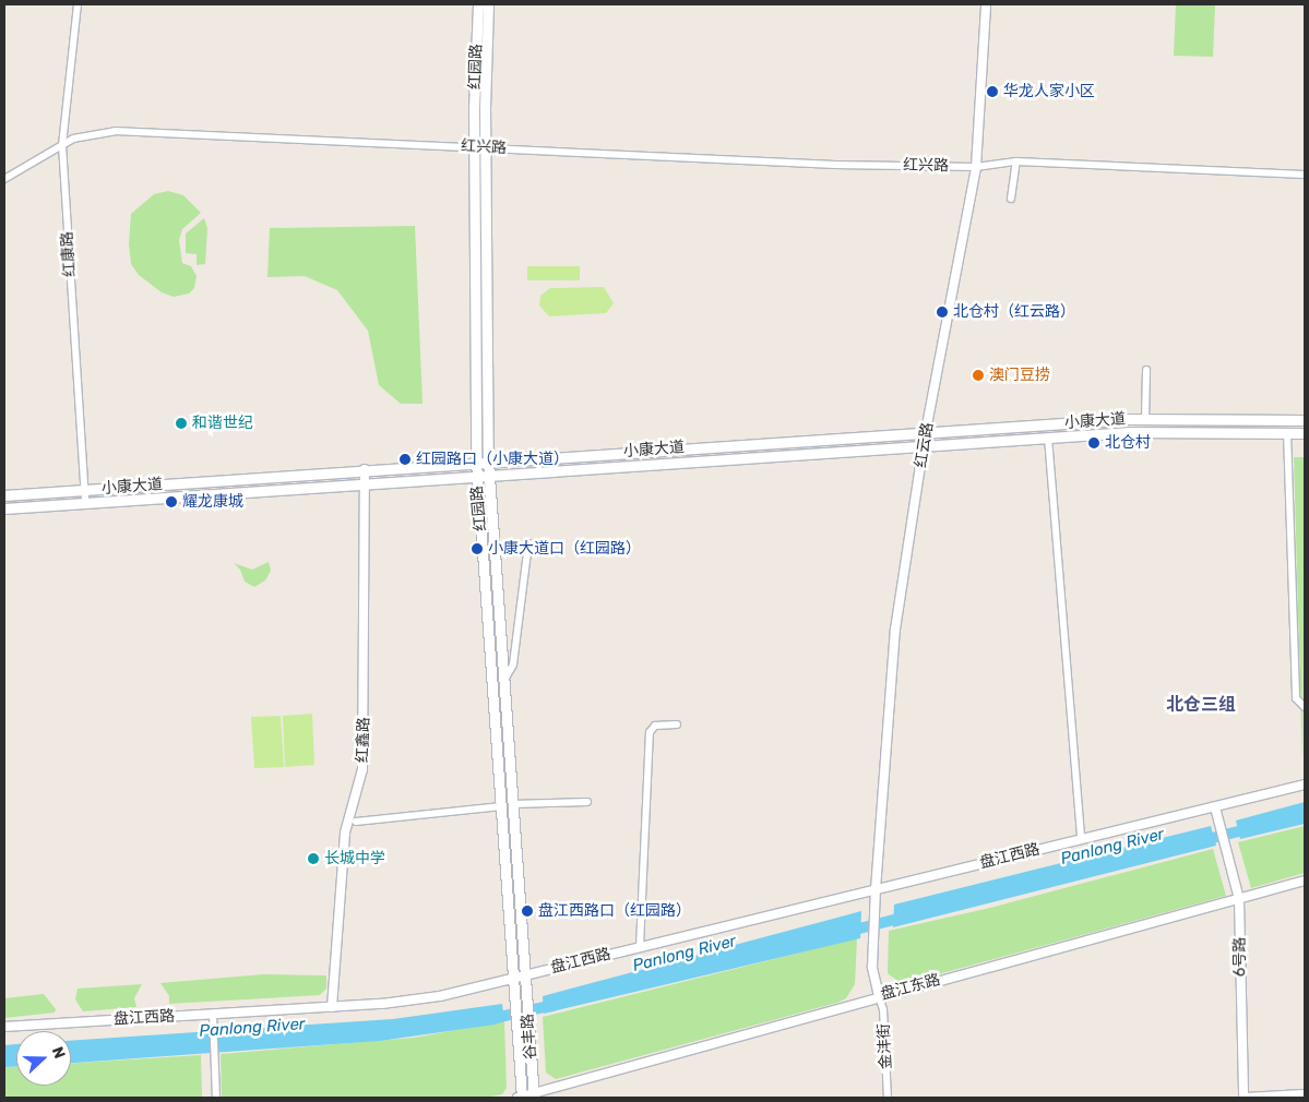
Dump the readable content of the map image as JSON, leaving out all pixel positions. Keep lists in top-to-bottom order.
{
  "streets": {
    "main road": ["红园路", "小康大道", "谷丰路"],
    "street": [
      "红兴路",
      "红康路",
      "红云路",
      "红鑫路",
      "盘江西路",
      "6号路",
      "盘江东路",
      "金沣街"
    ]
  },
  "crossings": [
    ["红园路", "红兴路"],
    ["红园路", "小康大道"],
    ["红园路", "盘江西路"],
    ["红园路", "谷丰路"],
    ["红兴路", "红康路"],
    ["红兴路", "红云路"],
    ["红康路", "小康大道"],
    ["小康大道", "红云路"],
    ["小康大道", "红鑫路"],
    ["红云路", "盘江西路"],
    ["红云路", "盘江东路"],
    ["红云路", "金沣街"],
    ["红鑫路", "盘江西路"],
    ["盘江西路", "6号路"],
    ["盘江西路", "谷丰路"],
    ["6号路", "盘江东路"],
    ["盘江东路", "谷丰路"],
    ["盘江东路", "金沣街"]
  ],
  "districts": ["北仓三组"],
  "water": ["Panlong River"],
  "places": [
    "华龙人家小区",
    "北仓村（红云路）",
    "澳门豆捞",
    "和谐世纪",
    "北仓村",
    "红园路口（小康大道）",
    "耀龙康城",
    "小康大道口（红园路）",
    "长城中学",
    "盘江西路口（红园路）"
  ],
  "north": "right"
}
